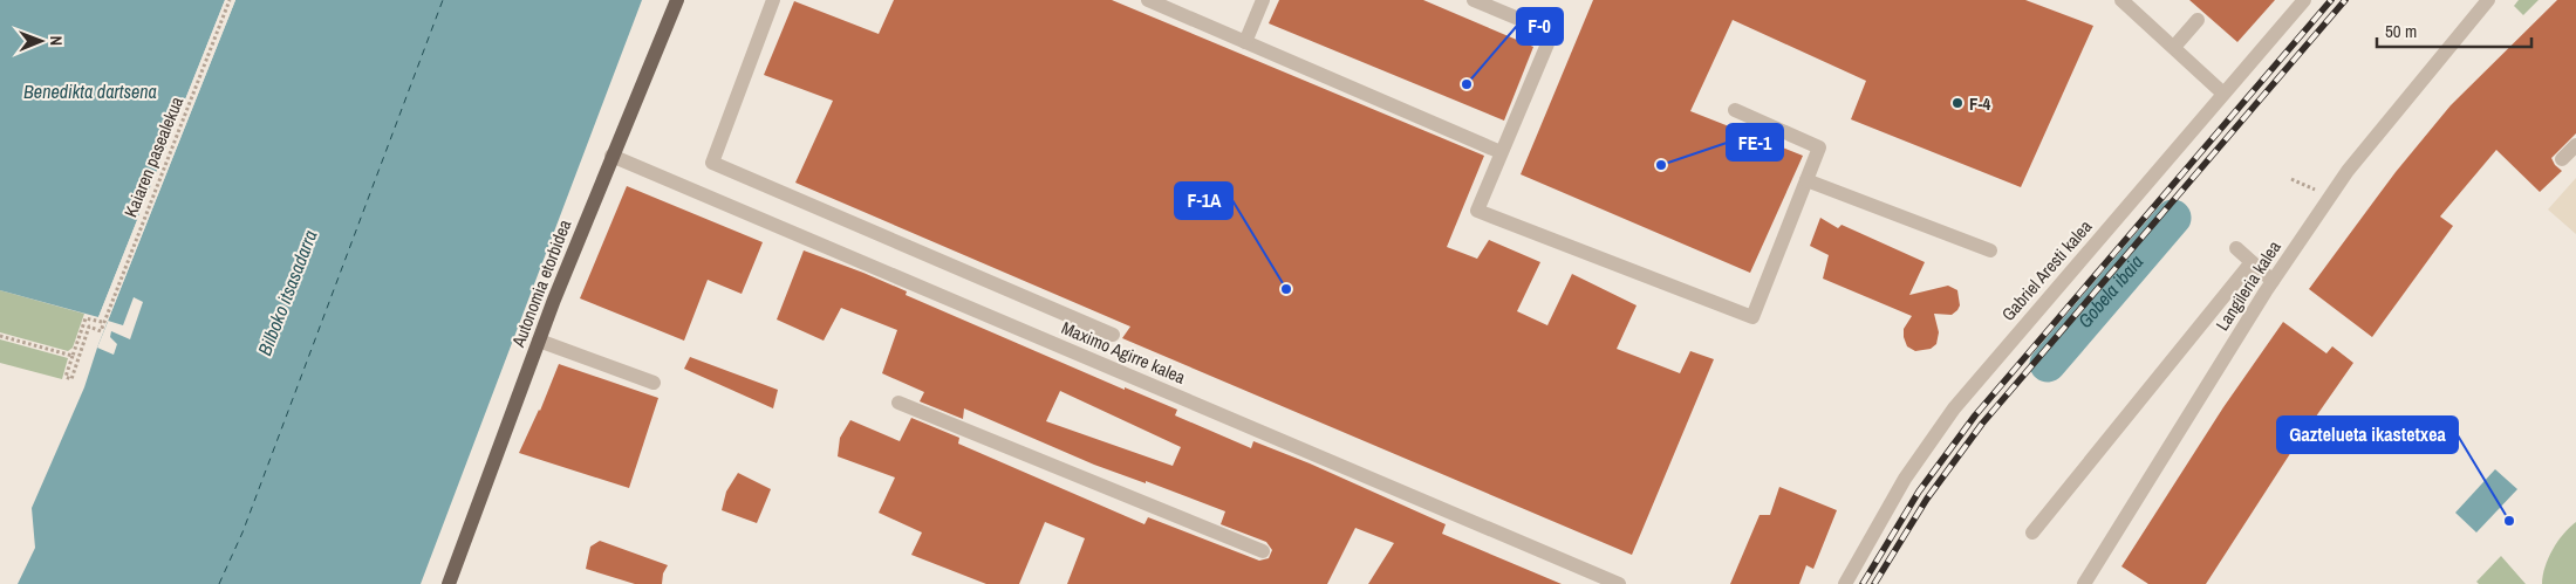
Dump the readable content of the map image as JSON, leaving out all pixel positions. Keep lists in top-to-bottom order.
{
  "streets": {
    "main road": ["Autonomia etorbidea"],
    "street": ["Gabriel Aresti kalea", "Langileria kalea", "Maximo Agirre kalea"],
    "path": ["Kaiaren pasealekua"]
  },
  "crossings": [
    ["Autonomia etorbidea", "Maximo Agirre kalea"]
  ],
  "water": ["Benedikta dartsena", "Gobela ibaia", "Bilboko itsasadarra"],
  "places": [
    "F-0",
    "F-4",
    "FE-1",
    "F-1A",
    "Gaztelueta ikastetxea"
  ],
  "scale_bar": "50 m",
  "north": "right"
}
